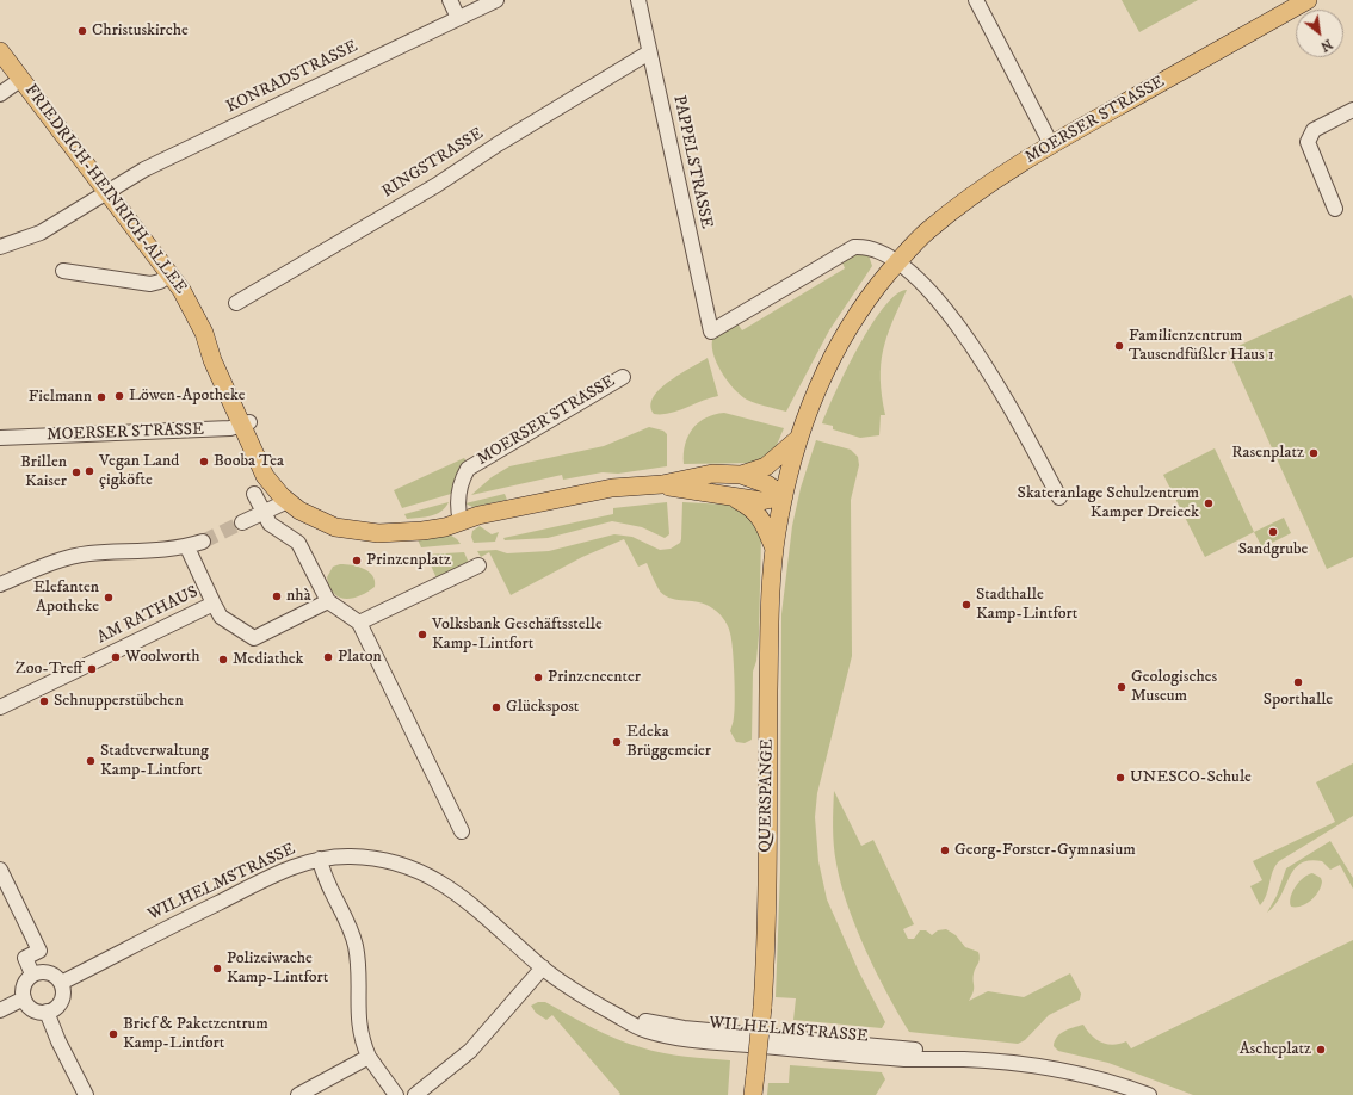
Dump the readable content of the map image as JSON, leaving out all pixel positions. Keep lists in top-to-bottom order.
{
  "streets": {
    "main road": ["MOERSER STRASSE", "FRIEDRICH-HEINRICH-ALLEE", "QUERSPANGE"],
    "street": [
      "KONRADSTRASSE",
      "PAPPELSTRASSE",
      "RINGSTRASSE",
      "AM RATHAUS",
      "WILHELMSTRASSE"
    ]
  },
  "crossings": [
    ["KONRADSTRASSE", "FRIEDRICH-HEINRICH-ALLEE"],
    ["MOERSER STRASSE", "PAPPELSTRASSE"],
    ["MOERSER STRASSE", "FRIEDRICH-HEINRICH-ALLEE"],
    ["MOERSER STRASSE", "QUERSPANGE"],
    ["PAPPELSTRASSE", "RINGSTRASSE"]
  ],
  "places": [
    "Christuskirche",
    "Familienzentrum Tausendfüßler Haus 1",
    "Löwen-Apotheke",
    "Fielmann",
    "Rasenplatz",
    "Booba Tea",
    "Vegan Land çigköfte",
    "Brillen Kaiser",
    "Skateranlage Schulzentrum Kamper Dreieck",
    "Sandgrube",
    "Prinzenplatz",
    "nhà",
    "Elefanten Apotheke",
    "Stadthalle Kamp-Lintfort",
    "Volksbank Geschäftsstelle Kamp-Lintfort",
    "Woolworth",
    "Platon",
    "Mediathek",
    "Zoo-Treff",
    "Prinzencenter",
    "Sporthalle",
    "Geologisches Museum",
    "Schnupperstübchen",
    "Glückspost",
    "Edeka Brüggemeier",
    "Stadtverwaltung Kamp-Lintfort",
    "UNESCO-Schule",
    "Georg-Forster-Gymnasium",
    "Polizeiwache Kamp-Lintfort",
    "Brief & Paketzentrum Kamp-Lintfort",
    "Ascheplatz"
  ],
  "north": "bottom right"
}
